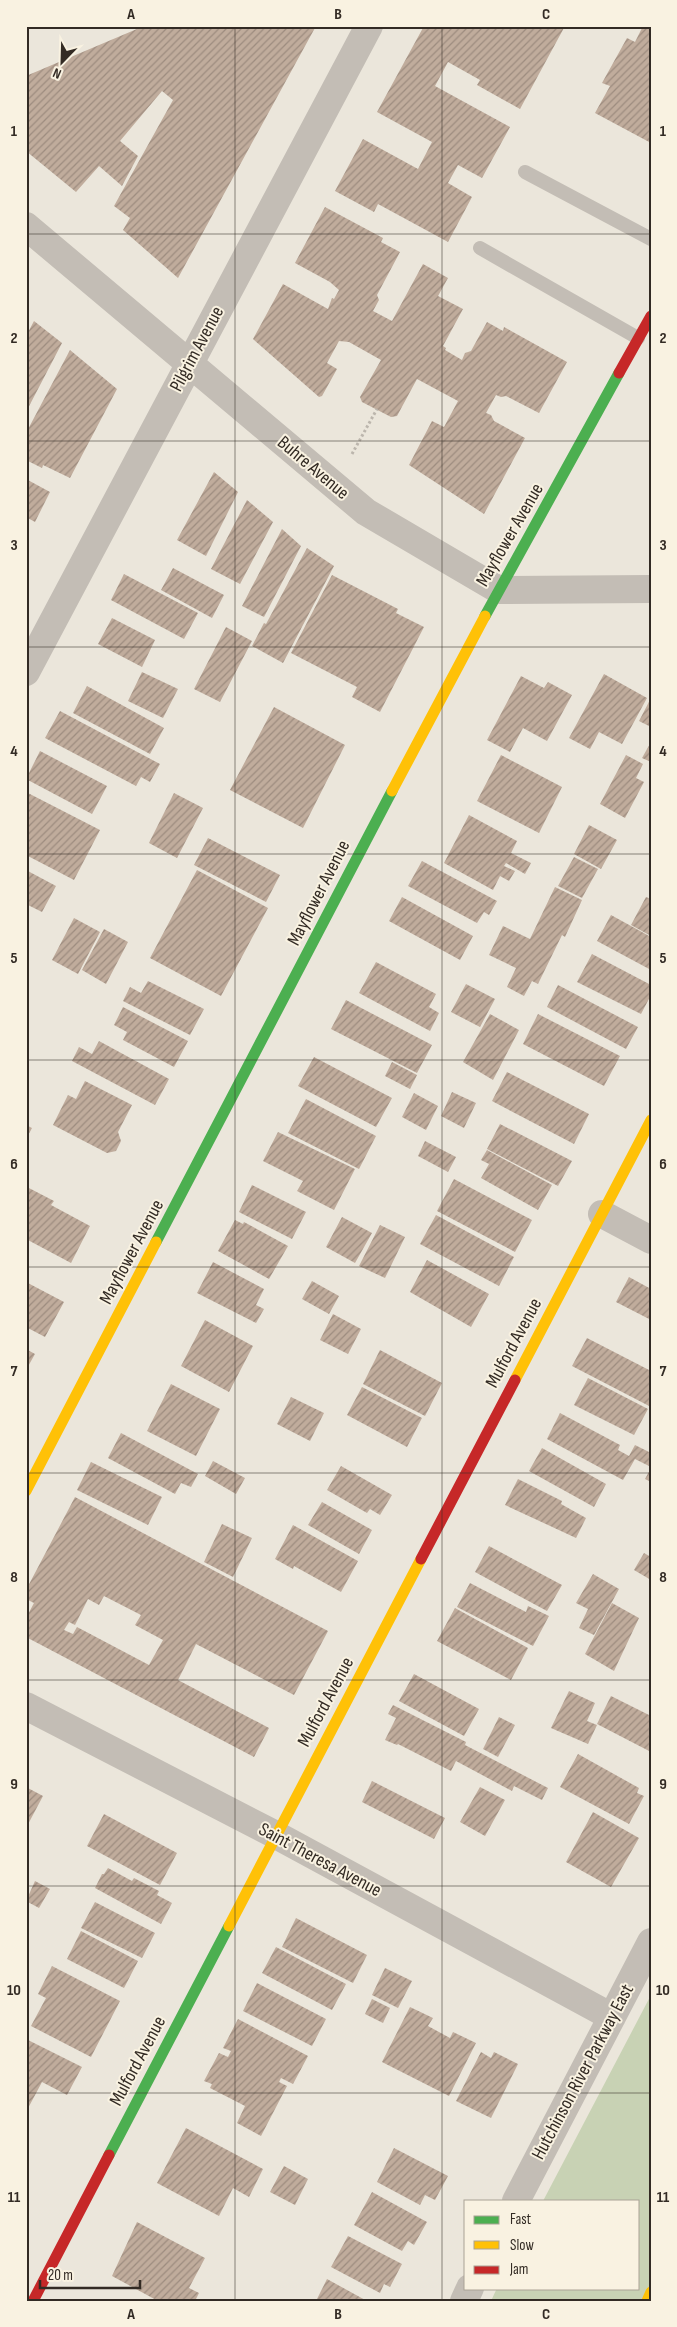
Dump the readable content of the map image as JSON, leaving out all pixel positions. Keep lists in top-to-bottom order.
{
  "streets": {
    "main road": ["Mayflower Avenue", "Mulford Avenue"],
    "street": [
      "Pilgrim Avenue",
      "Buhre Avenue",
      "Saint Theresa Avenue",
      "Hutchinson River Parkway East"
    ]
  },
  "crossings": [
    ["Pilgrim Avenue", "Buhre Avenue"],
    ["Buhre Avenue", "Mayflower Avenue"],
    ["Mulford Avenue", "Saint Theresa Avenue"],
    ["Saint Theresa Avenue", "Hutchinson River Parkway East"]
  ],
  "legend": ["Fast", "Slow", "Jam"],
  "scale_bar": "20 m",
  "north": "bottom left",
  "grid": {
    "columns": ["A", "B", "C"],
    "rows": [
      "1",
      "2",
      "3",
      "4",
      "5",
      "6",
      "7",
      "8",
      "9",
      "10",
      "11"
    ]
  }
}
